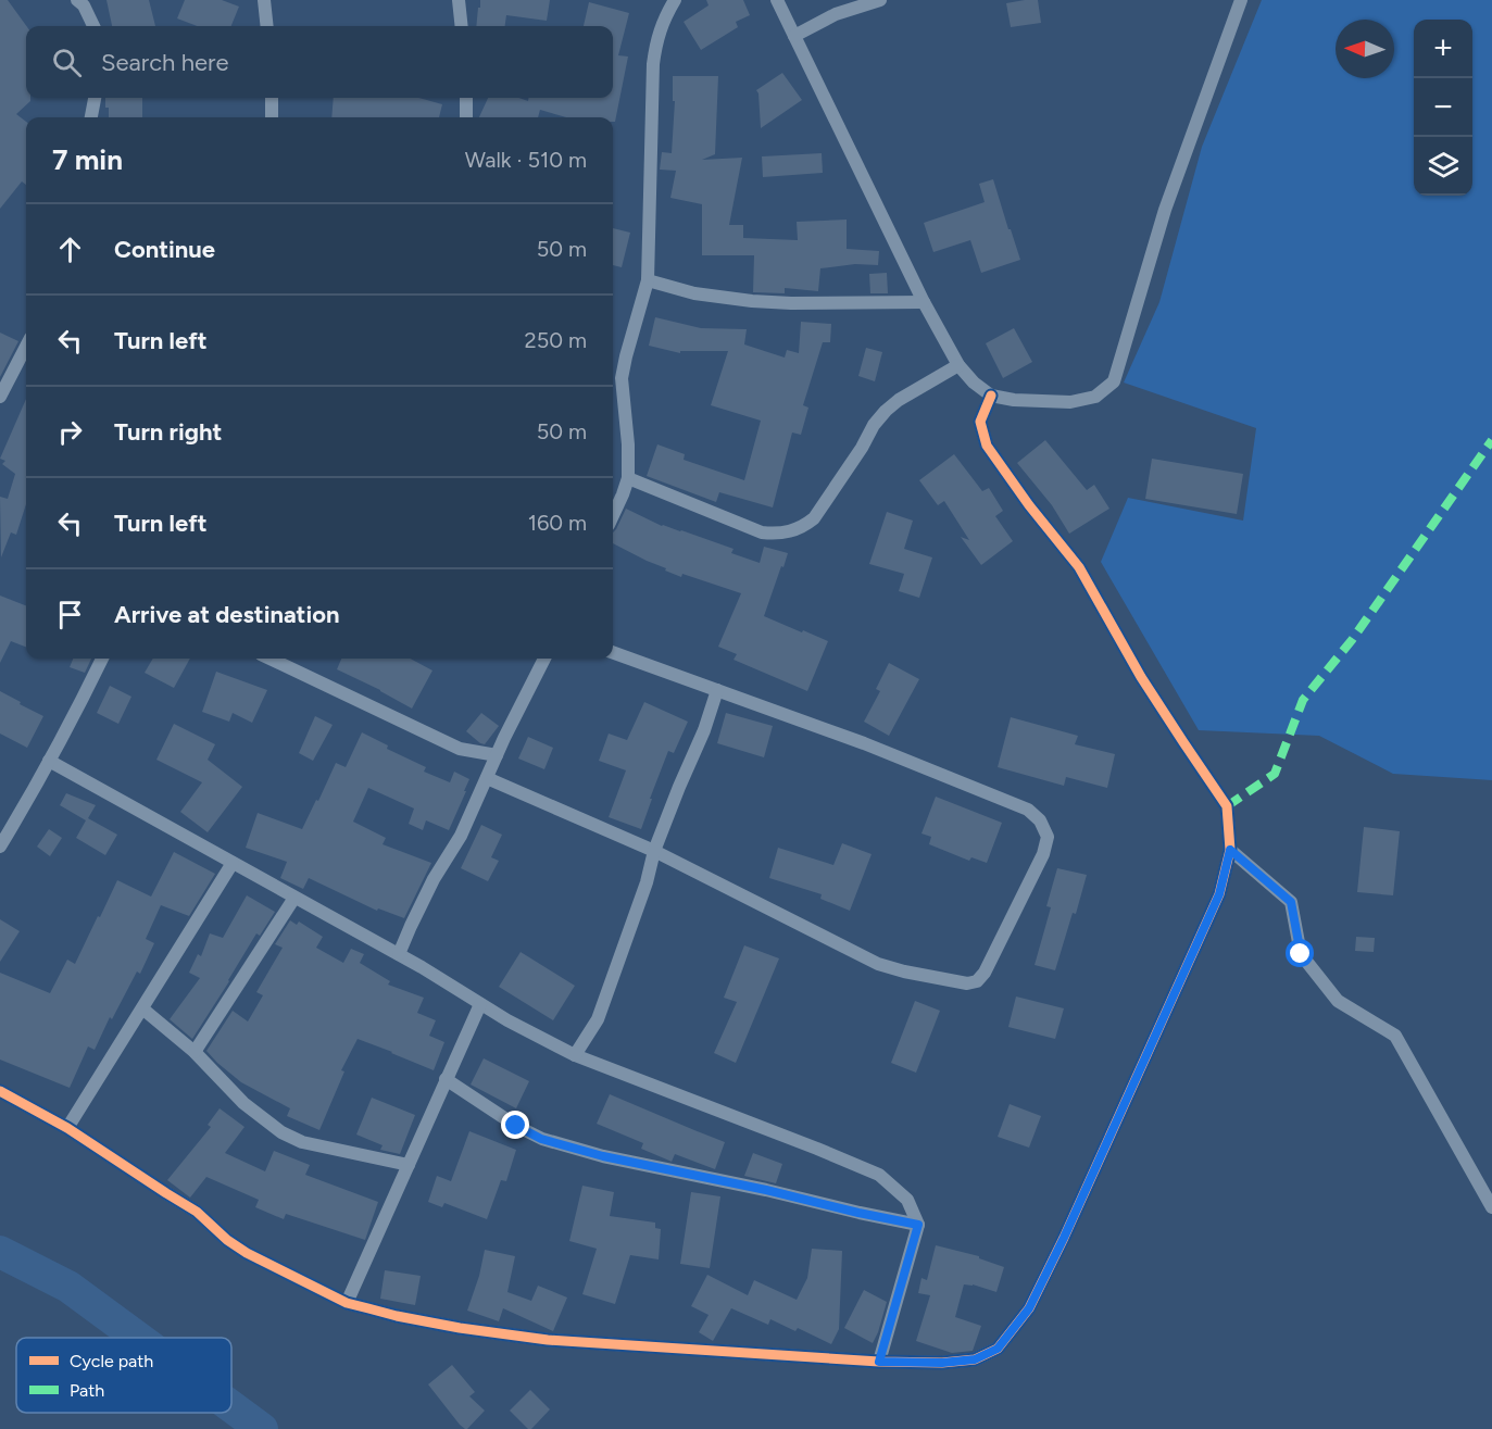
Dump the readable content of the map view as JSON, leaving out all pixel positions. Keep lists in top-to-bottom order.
{
  "legend": ["Cycle path", "Path"],
  "north": "left",
  "page": {
    "map_buttons": ["+", "−"],
    "search": "Search here",
    "heading": ["7 min", "Walk · 510 m"],
    "list": [
      ["Continue", "50 m"],
      ["Turn left", "250 m"],
      ["Turn right", "50 m"],
      ["Turn left", "160 m"],
      "Arrive at destination"
    ]
  }
}
